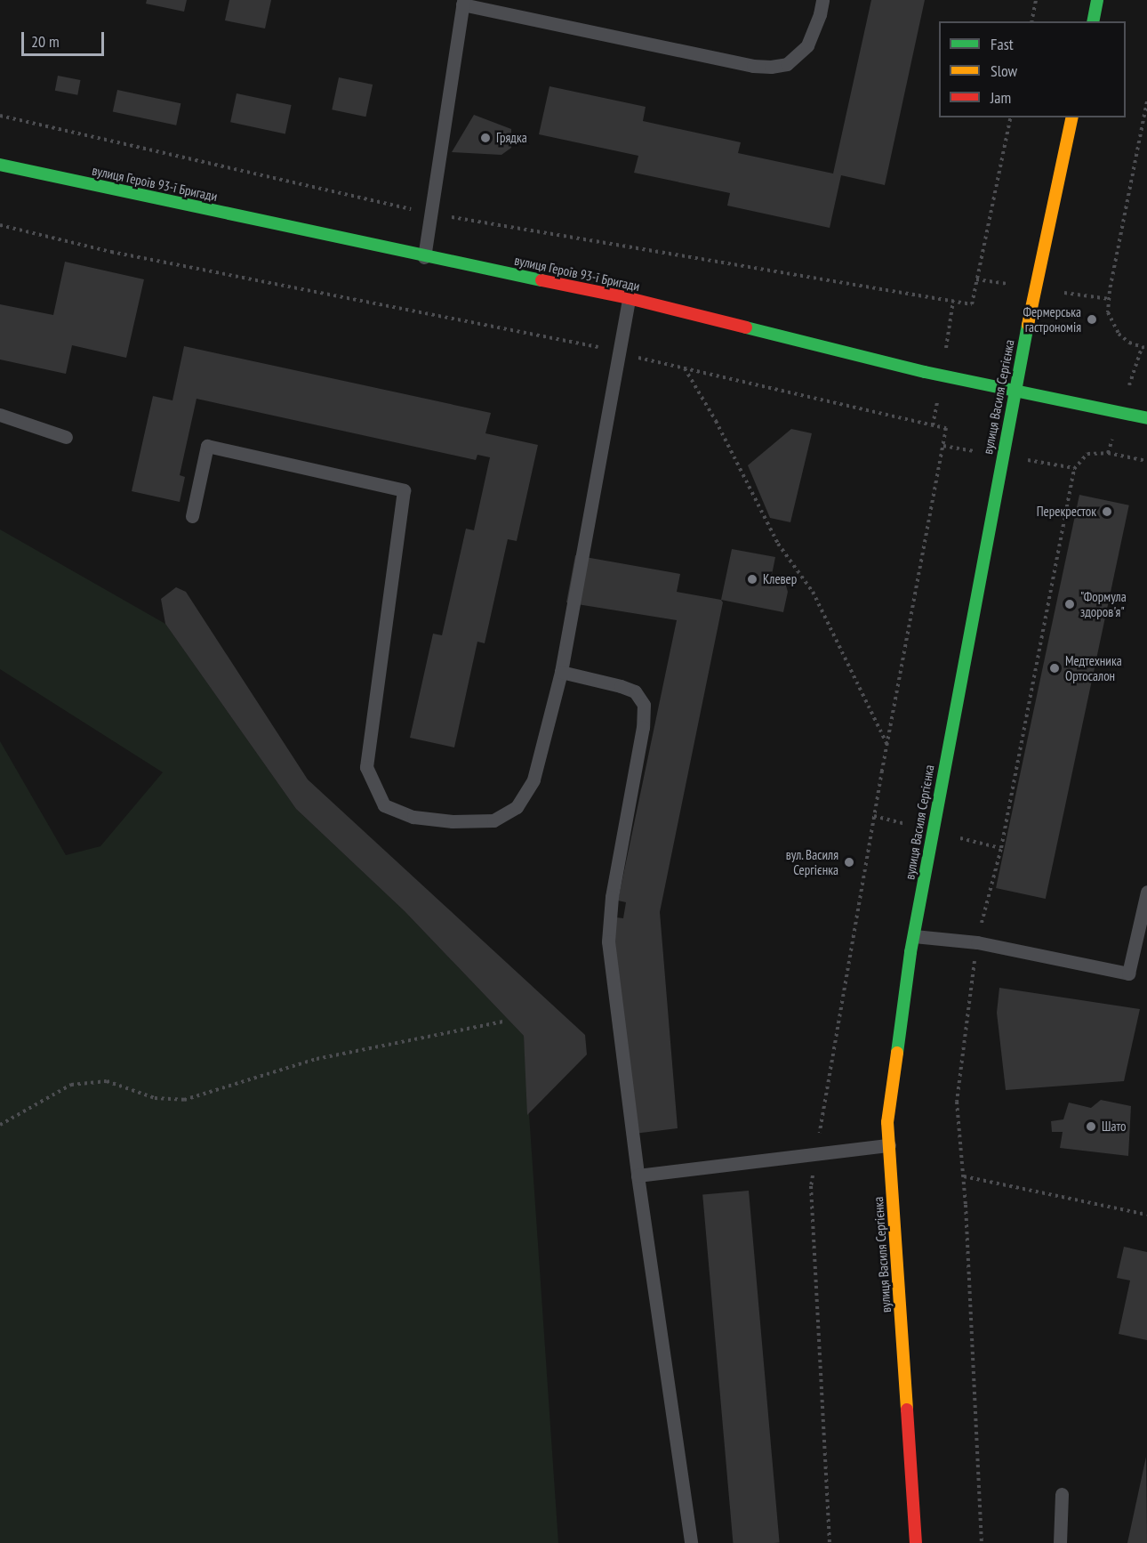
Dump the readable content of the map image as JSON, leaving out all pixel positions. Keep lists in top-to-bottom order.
{
  "streets": {
    "main road": ["вулиця Героїв 93-ї Бригади", "вулиця Василя Сергієнка"]
  },
  "crossings": [
    ["вулиця Героїв 93-ї Бригади", "вулиця Василя Сергієнка"]
  ],
  "places": [
    "Грядка",
    "Фермерська гастрономія",
    "Перекресток",
    "Клевер",
    "\"Формула здоров'я\"",
    "Медтехника Ортосалон",
    "вул. Василя Сергієнка",
    "Шато"
  ],
  "legend": ["Fast", "Slow", "Jam"],
  "scale_bar": "20 m"
}
